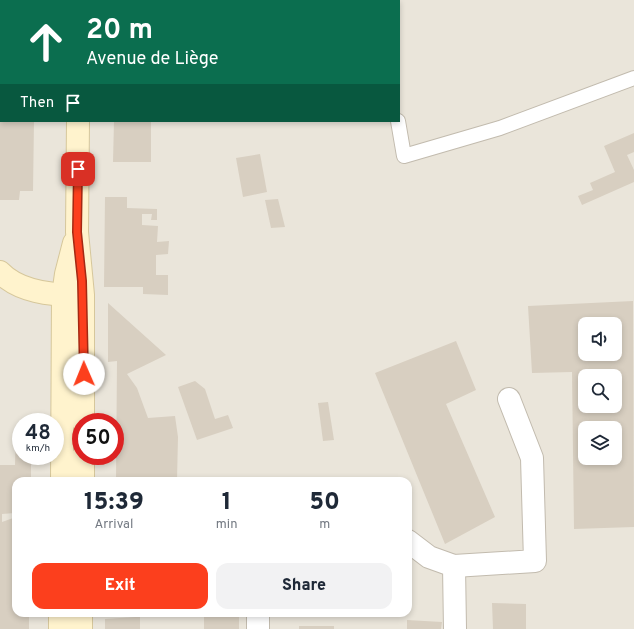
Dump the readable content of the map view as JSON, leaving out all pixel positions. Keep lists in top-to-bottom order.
{
  "page": {
    "turn": ["20 m", "Avenue de Liège"],
    "then": "Then",
    "speed": "48 km/h",
    "limit": "50",
    "eta": [
      "15:39",
      "Arrival",
      "1",
      "min",
      "50",
      "m"
    ],
    "buttons": ["Exit", "Share"]
  }
}
